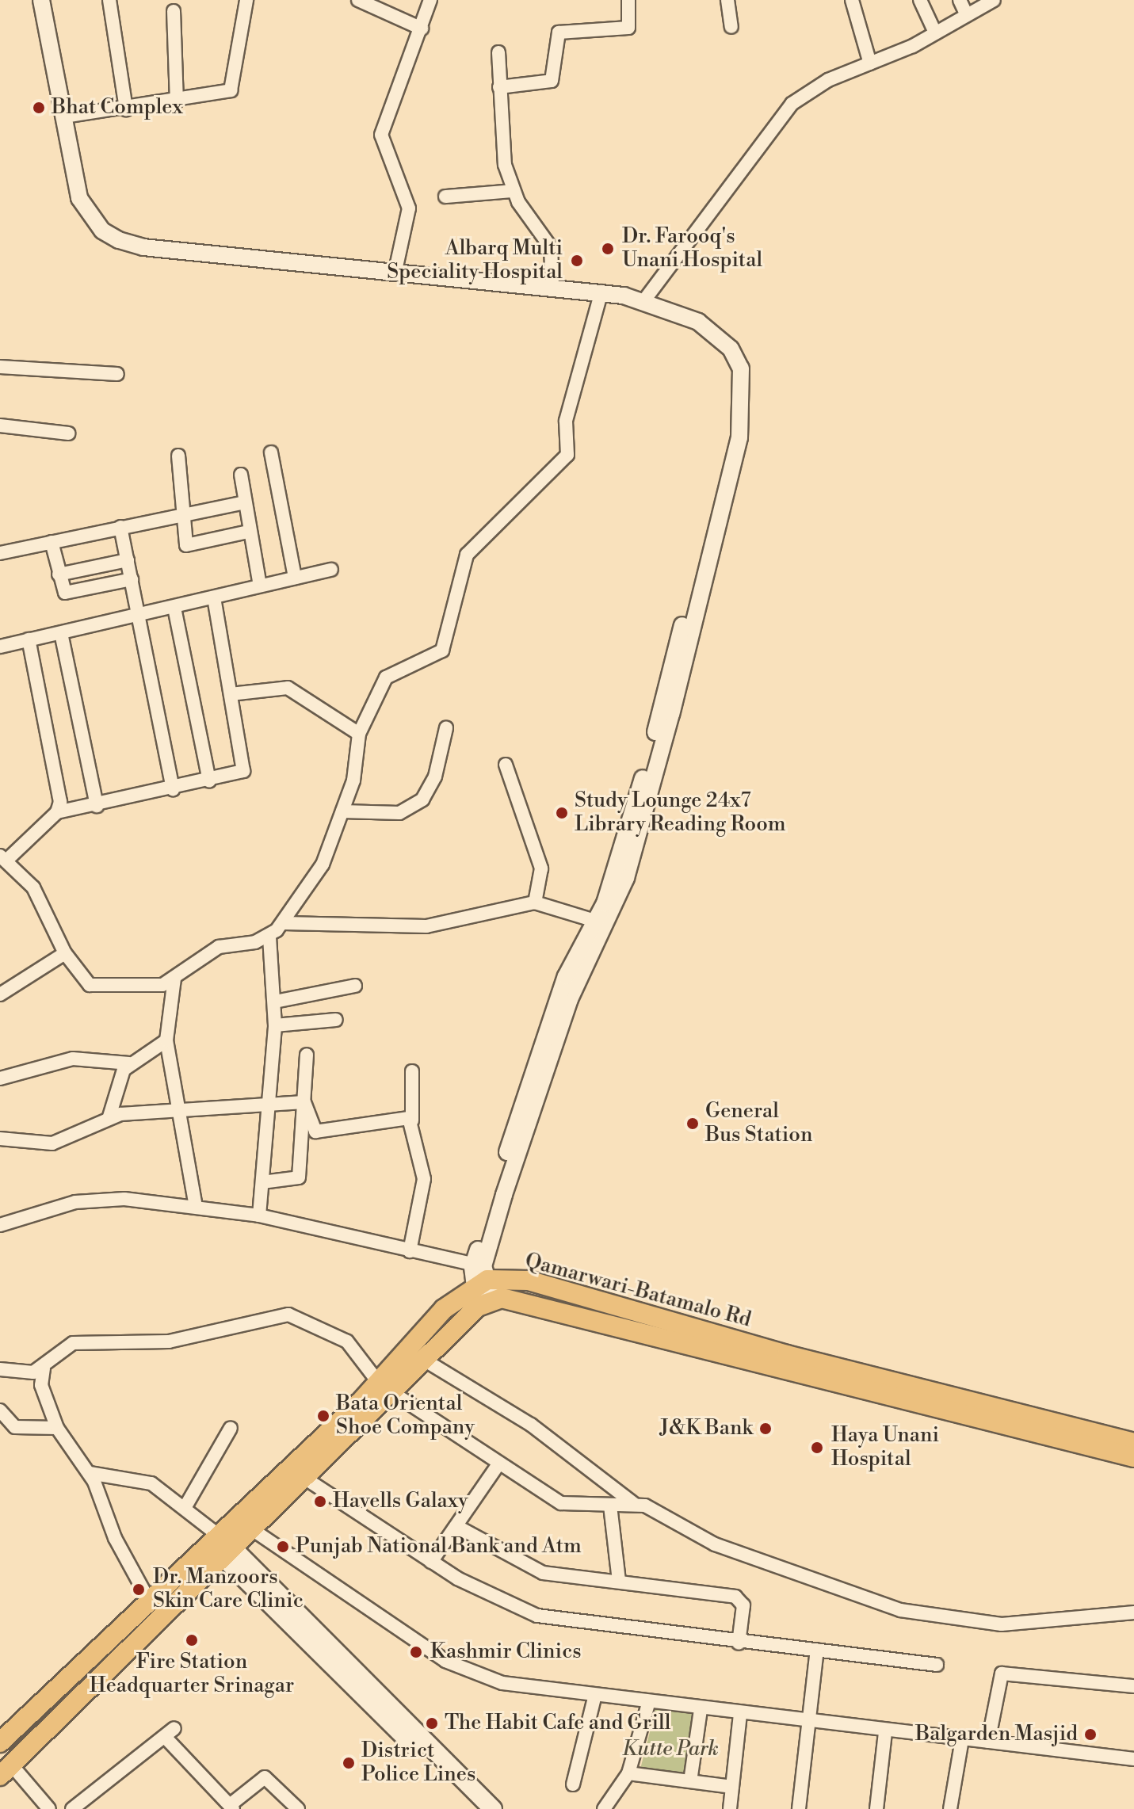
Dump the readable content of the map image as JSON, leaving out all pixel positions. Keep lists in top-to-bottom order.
{
  "streets": {
    "main road": ["Qamarwari-Batamalo Rd"]
  },
  "parks": ["Kutte Park"],
  "places": [
    "Bhat Complex",
    "Dr. Farooq's Unani Hospital",
    "Albarq Multi Speciality Hospital",
    "Study Lounge 24x7 Library Reading Room",
    "General Bus Station",
    "Bata Oriental Shoe Company",
    "J&K Bank",
    "Haya Unani Hospital",
    "Havells Galaxy",
    "Punjab National Bank and Atm",
    "Dr. Manzoors Skin Care Clinic",
    "Fire Station Headquarter Srinagar",
    "Kashmir Clinics",
    "The Habit Cafe and Grill",
    "Balgarden Masjid",
    "District Police Lines"
  ]
}
